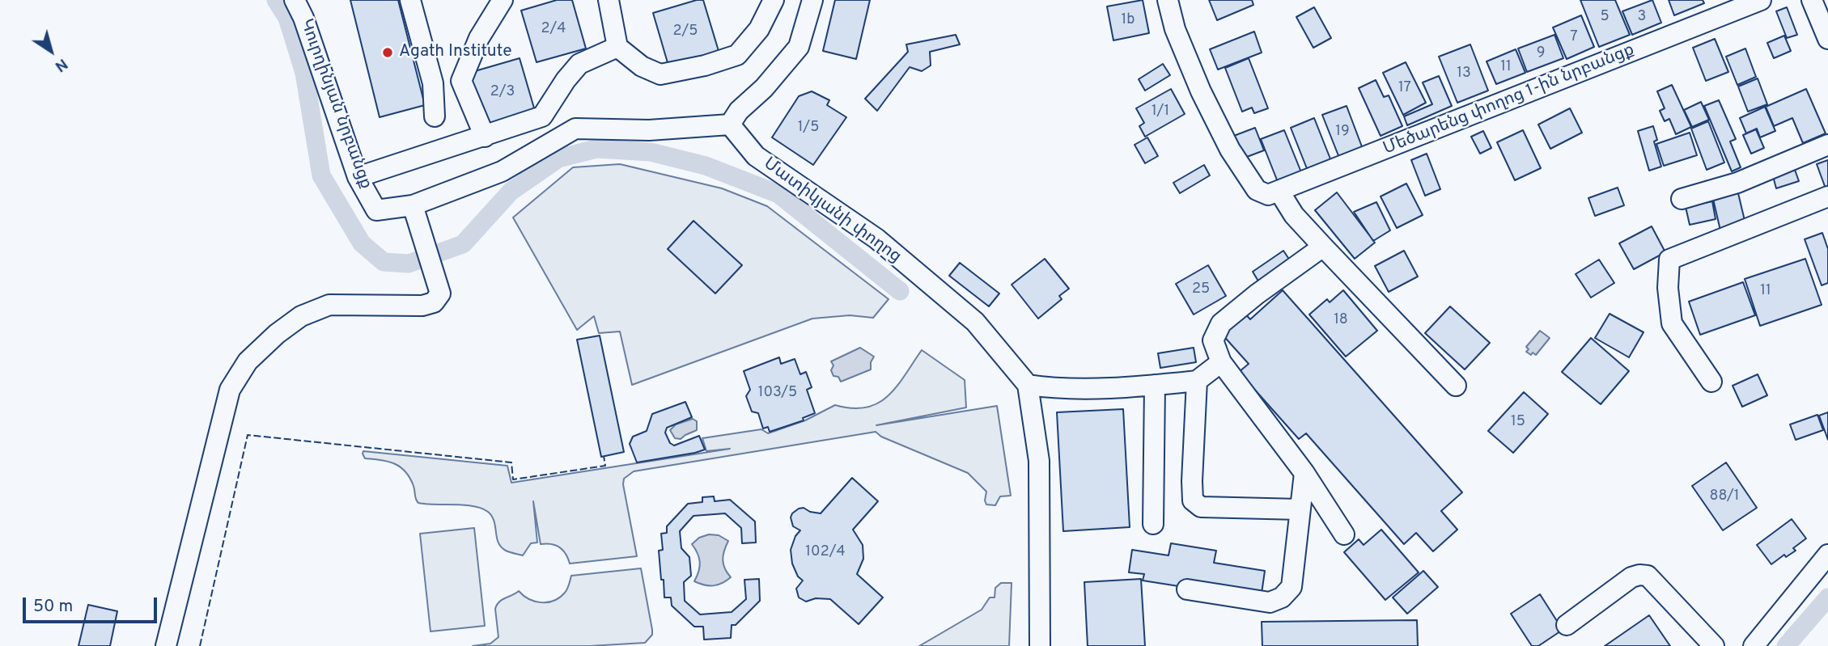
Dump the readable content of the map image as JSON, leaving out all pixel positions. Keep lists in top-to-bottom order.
{
  "streets": {
    "street": ["Մեծարենց փողոց 1-ին նրբանցք", "Կուրղինյան նրբանցք", "Մատիկյանի փողոց"]
  },
  "crossings": [
    ["Կուրղինյան նրբանցք", "Մատիկյանի փողոց"]
  ],
  "places": ["Agath Institute"],
  "house_numbers": [
    "5",
    "3",
    "1b",
    "2/4",
    "2/5",
    "7",
    "9",
    "11",
    "13",
    "17",
    "2/3",
    "1/1",
    "1/5",
    "19",
    "25",
    "11",
    "18",
    "103/5",
    "15",
    "88/1",
    "102/4"
  ],
  "scale_bar": "50 m",
  "north": "bottom right"
}
